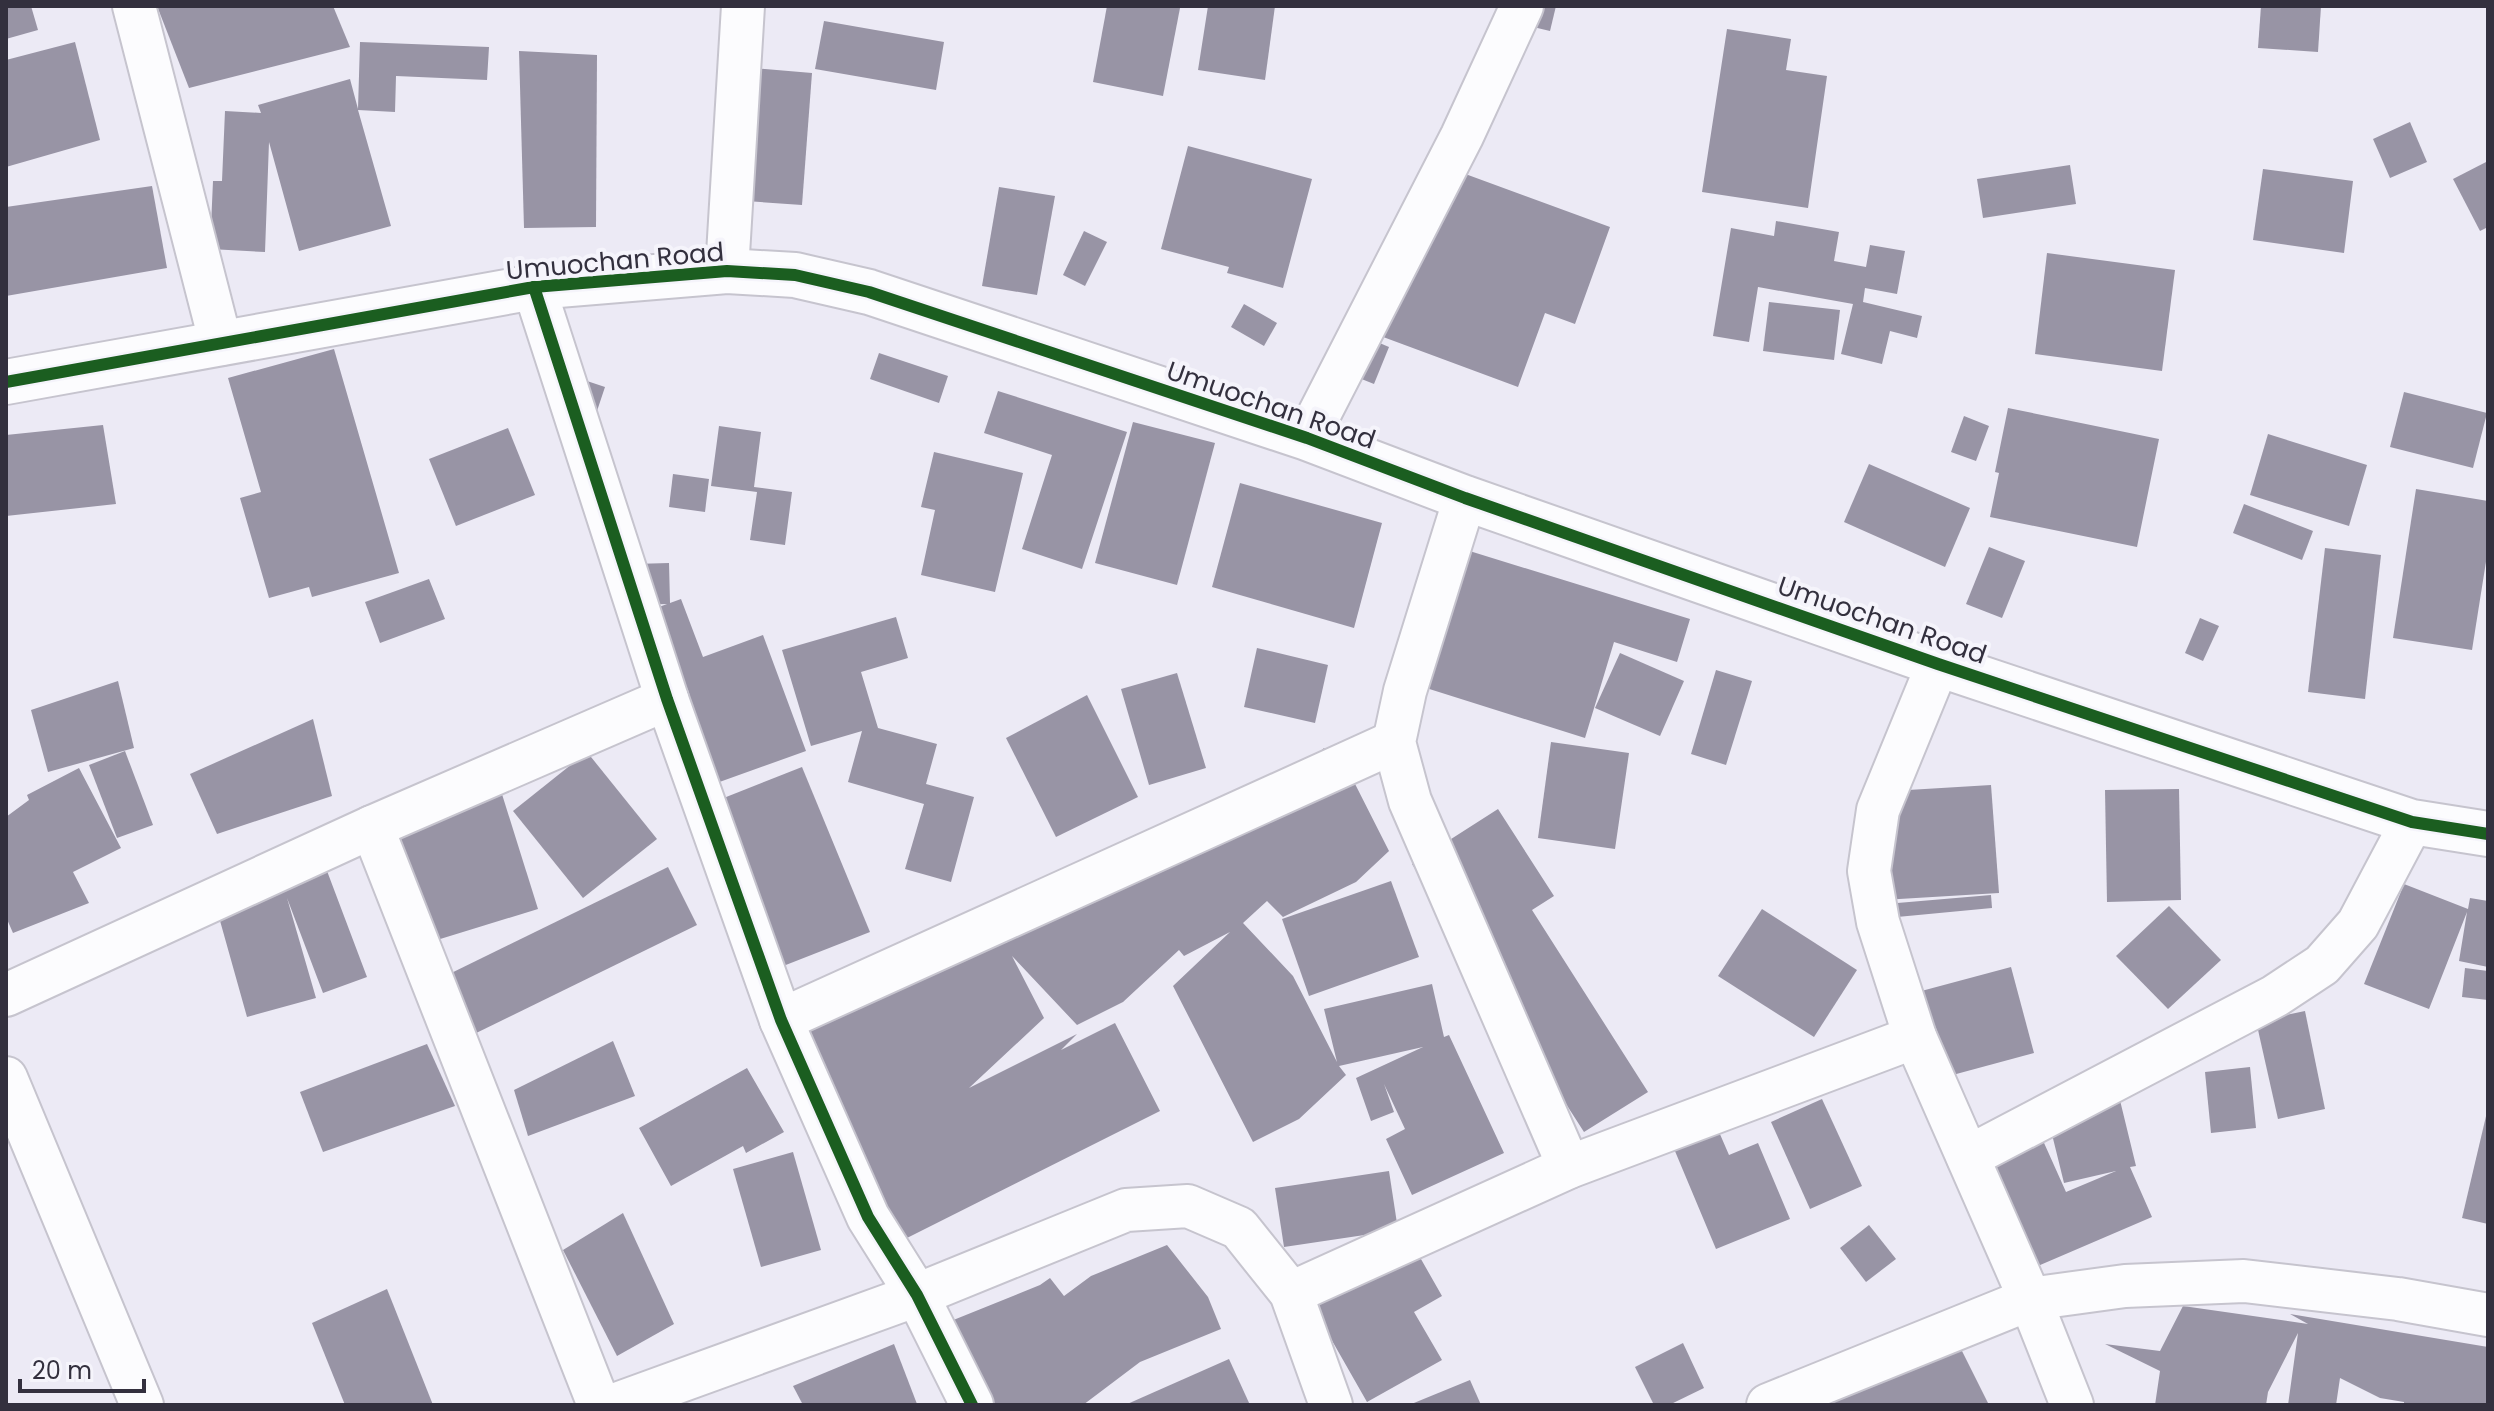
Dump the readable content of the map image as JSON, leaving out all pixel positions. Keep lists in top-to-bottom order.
{
  "streets": {
    "street": ["Umuochan Road"]
  },
  "scale_bar": "20 m"
}
